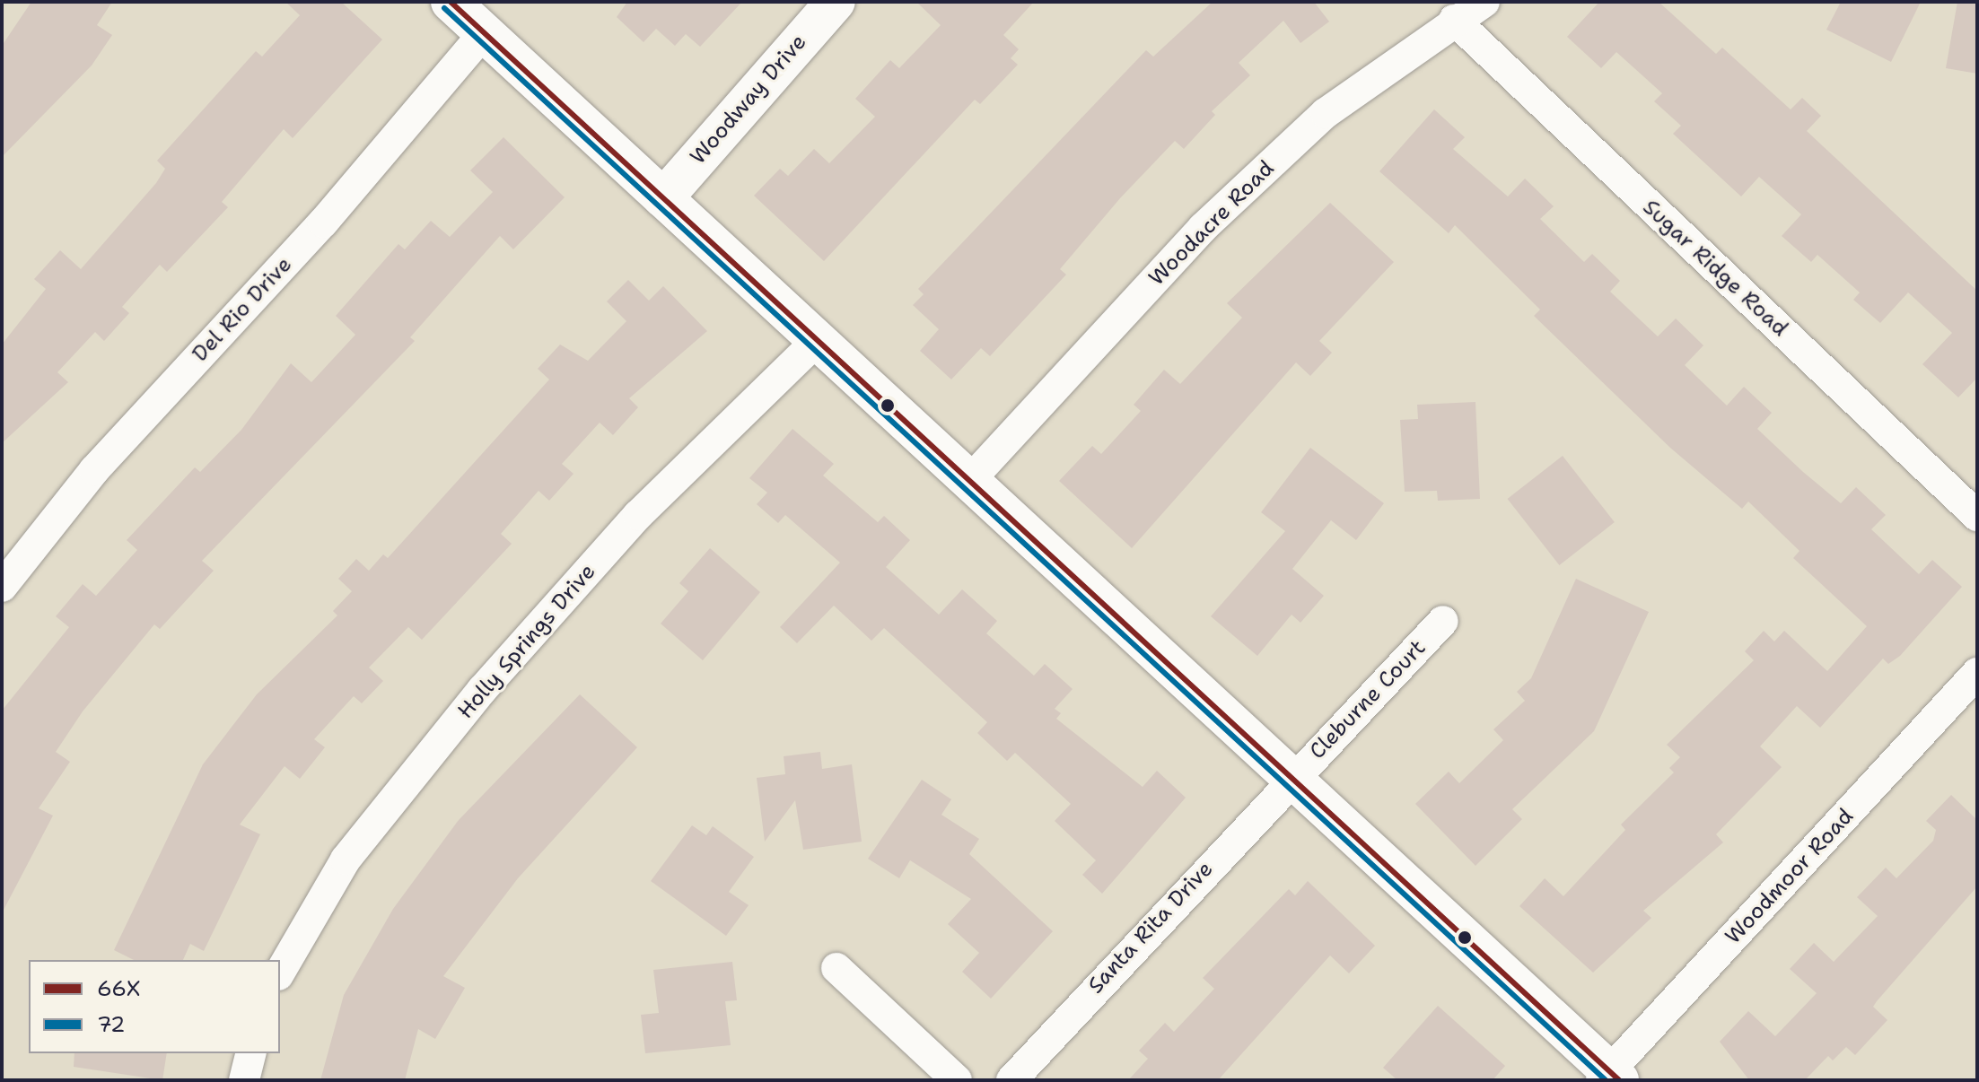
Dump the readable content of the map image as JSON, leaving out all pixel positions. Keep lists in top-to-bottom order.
{
  "streets": {
    "street": [
      "Woodway Drive",
      "Woodacre Road",
      "Sugar Ridge Road",
      "Del Rio Drive",
      "Holly Springs Drive",
      "Cleburne Court",
      "Woodmoor Road",
      "Santa Rita Drive"
    ]
  },
  "crossings": [
    ["Woodacre Road", "Sugar Ridge Road"],
    ["Cleburne Court", "Santa Rita Drive"]
  ],
  "lines": ["transit line 66X", "transit line 72"],
  "legend": ["66X", "72"]
}
